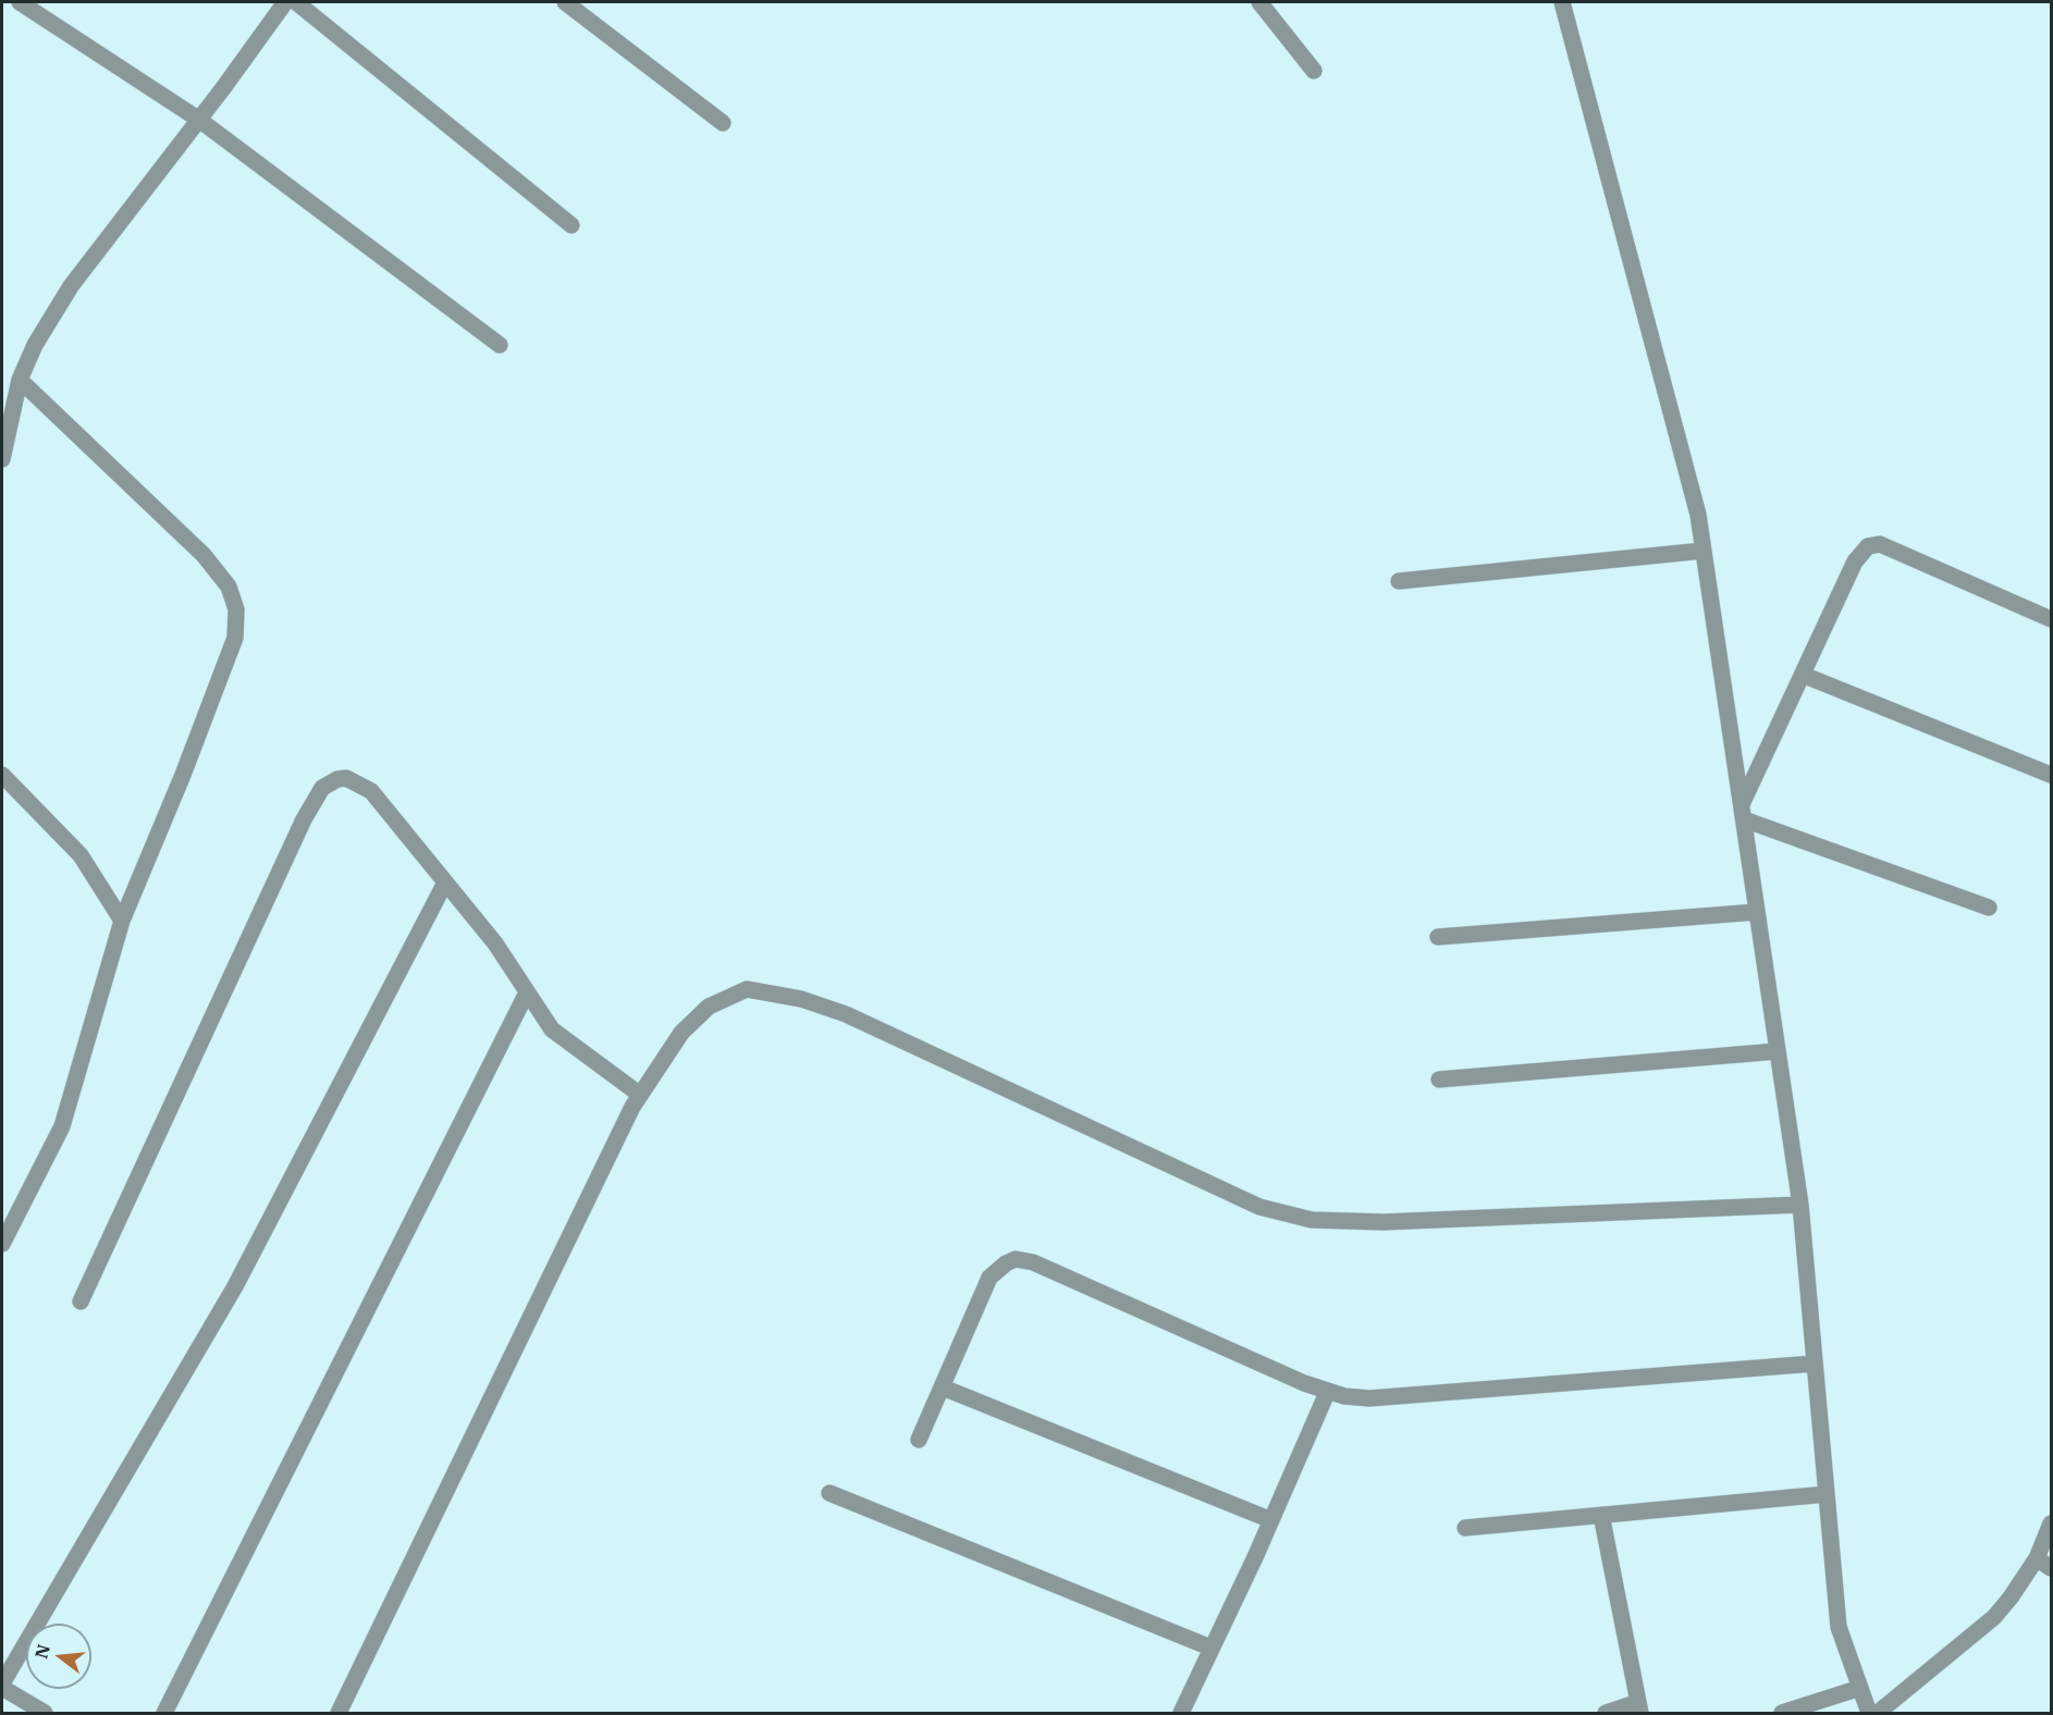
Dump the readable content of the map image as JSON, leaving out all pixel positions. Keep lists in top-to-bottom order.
{
  "north": "left"
}
